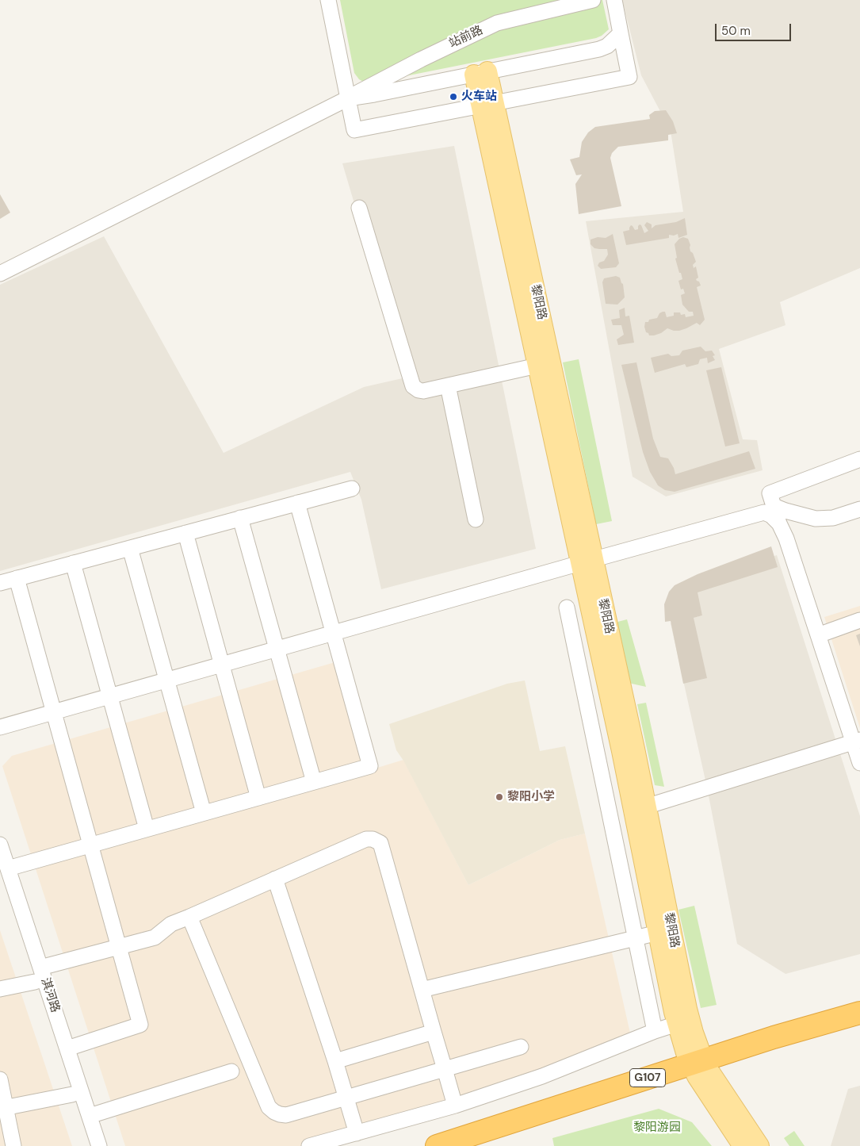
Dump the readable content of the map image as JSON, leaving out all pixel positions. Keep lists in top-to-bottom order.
{
  "streets": {
    "highway": ["G107"],
    "main road": ["黎阳路"],
    "street": ["站前路", "淇河路"]
  },
  "crossings": [
    ["黎阳路", "G107"]
  ],
  "parks": ["黎阳游园"],
  "places": ["火车站", "黎阳小学"],
  "scale_bar": "50 m"
}
